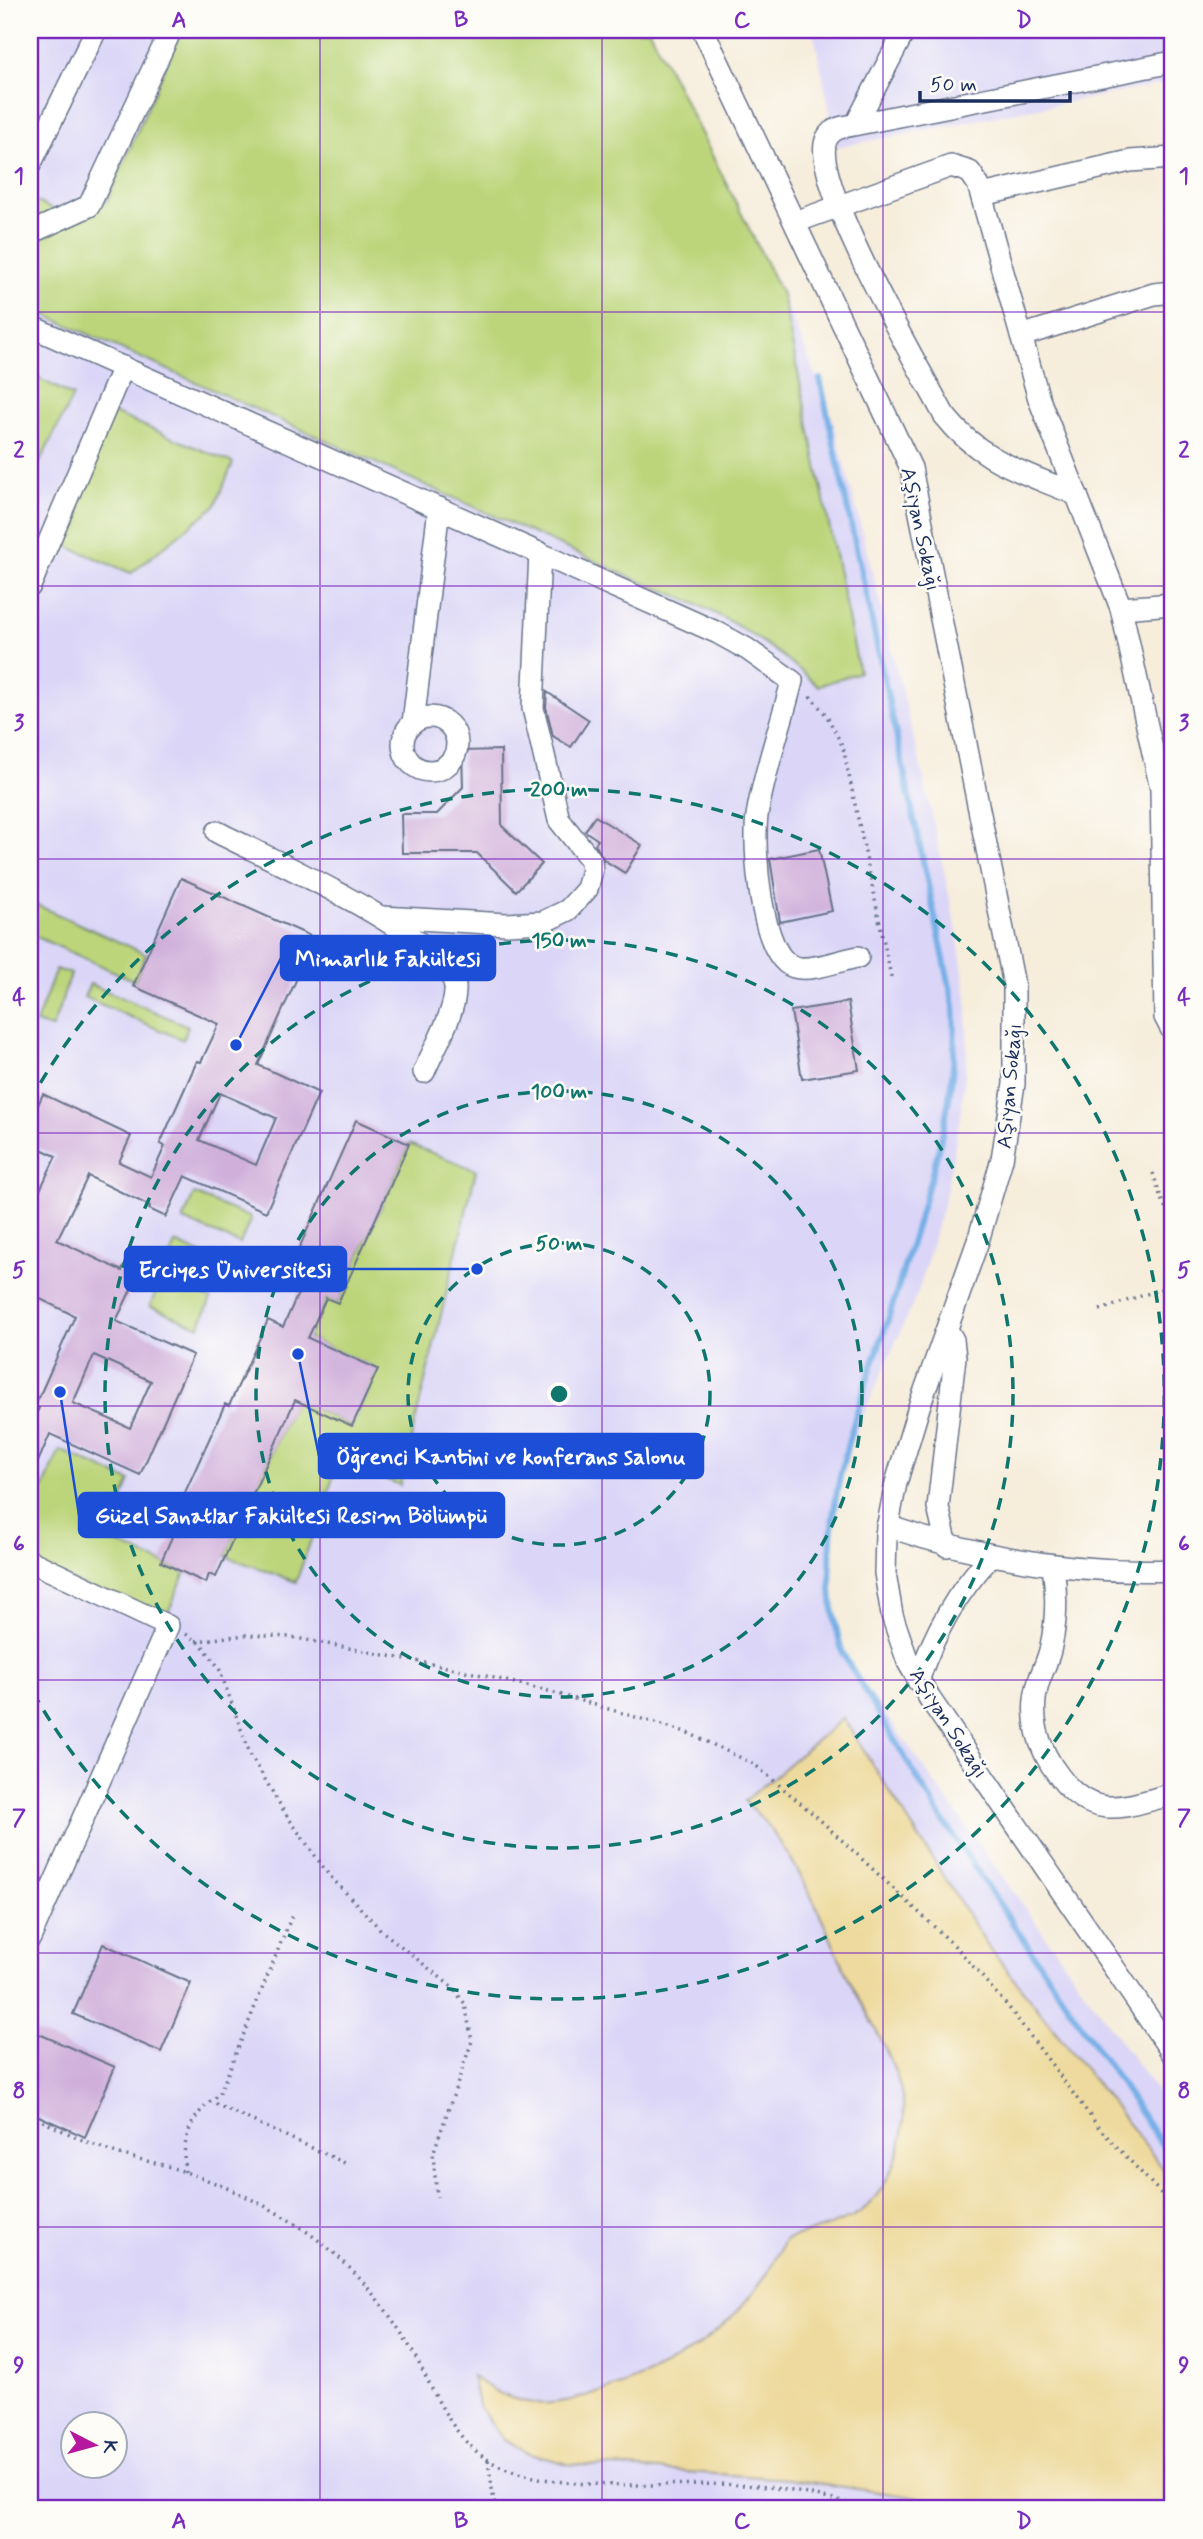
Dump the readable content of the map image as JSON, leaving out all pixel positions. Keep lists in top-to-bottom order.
{
  "streets": {
    "street": ["Aşiyan Sokağı"]
  },
  "places": [
    "Mimarlık Fakültesi",
    "Erciyes Üniversitesi",
    "Öğrenci Kantini ve konferans salonu",
    "Güzel Sanatlar Fakültesi Resim Bölümpü"
  ],
  "scale_bar": "50 m",
  "north": "right",
  "grid": {
    "columns": [
      "A",
      "B",
      "C",
      "D"
    ],
    "rows": [
      "1",
      "2",
      "3",
      "4",
      "5",
      "6",
      "7",
      "8",
      "9"
    ]
  },
  "rings": [
    "200 m",
    "150 m",
    "100 m",
    "50 m"
  ]
}
